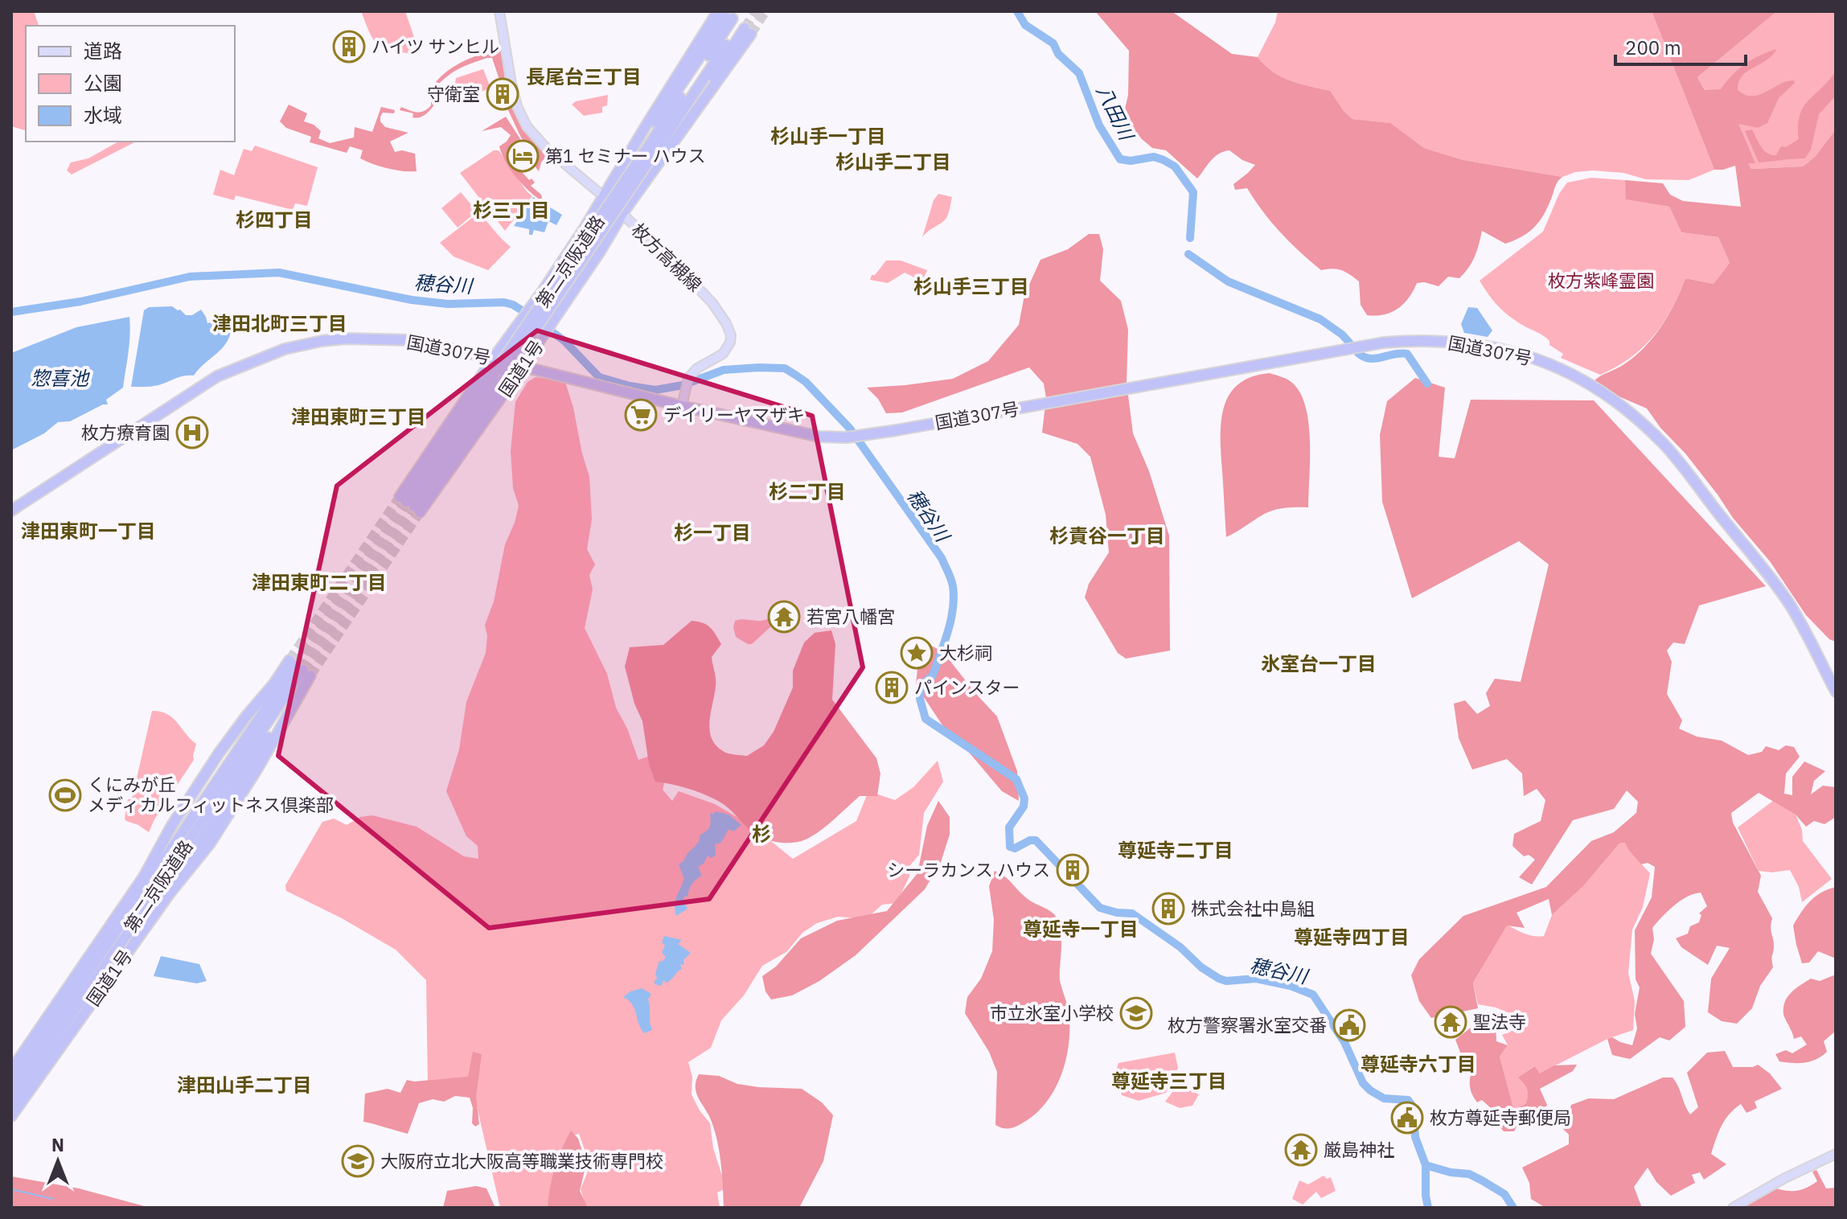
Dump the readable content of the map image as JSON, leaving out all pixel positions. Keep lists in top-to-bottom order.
{
  "streets": {
    "highway": ["第二京阪道路", "国道307号", "国道1号"],
    "main road": ["枚方高槻線"]
  },
  "crossings": [
    ["枚方高槻線", "国道307号"],
    ["枚方高槻線", "国道1号"],
    ["第二京阪道路", "国道1号"],
    ["国道307号", "国道1号"]
  ],
  "districts": [
    "長尾台三丁目",
    "杉山手一丁目",
    "杉山手二丁目",
    "杉三丁目",
    "杉四丁目",
    "杉山手三丁目",
    "津田北町三丁目",
    "津田東町三丁目",
    "杉二丁目",
    "津田東町一丁目",
    "杉一丁目",
    "杉責谷一丁目",
    "津田東町二丁目",
    "氷室台一丁目",
    "杉",
    "尊延寺二丁目",
    "尊延寺一丁目",
    "尊延寺四丁目",
    "尊延寺六丁目",
    "尊延寺三丁目",
    "津田山手二丁目"
  ],
  "water": ["八田川", "穂谷川", "惣喜池"],
  "parks": ["枚方紫峰霊園"],
  "places": {
    "building": [
      "ハイツ サンヒル",
      "守衛室",
      "パインスター",
      "シーラカンス ハウス",
      "株式会社中島組"
    ],
    "hotel": ["第1 セミナー ハウス"],
    "supermarket": ["デイリーヤマザキ"],
    "hospital": ["枚方療育園"],
    "temple": ["若宮八幡宮", "聖法寺", "厳島神社"],
    "place": ["大杉祠"],
    "sports": ["くにみが丘 メディカルフィットネス倶楽部"],
    "school or university": ["市立氷室小学校", "大阪府立北大阪高等職業技術専門校"],
    "public building": ["枚方警察署氷室交番", "枚方尊延寺郵便局"]
  },
  "legend": ["道路", "公園", "水域"],
  "scale_bar": "200 m",
  "north": "top"
}
